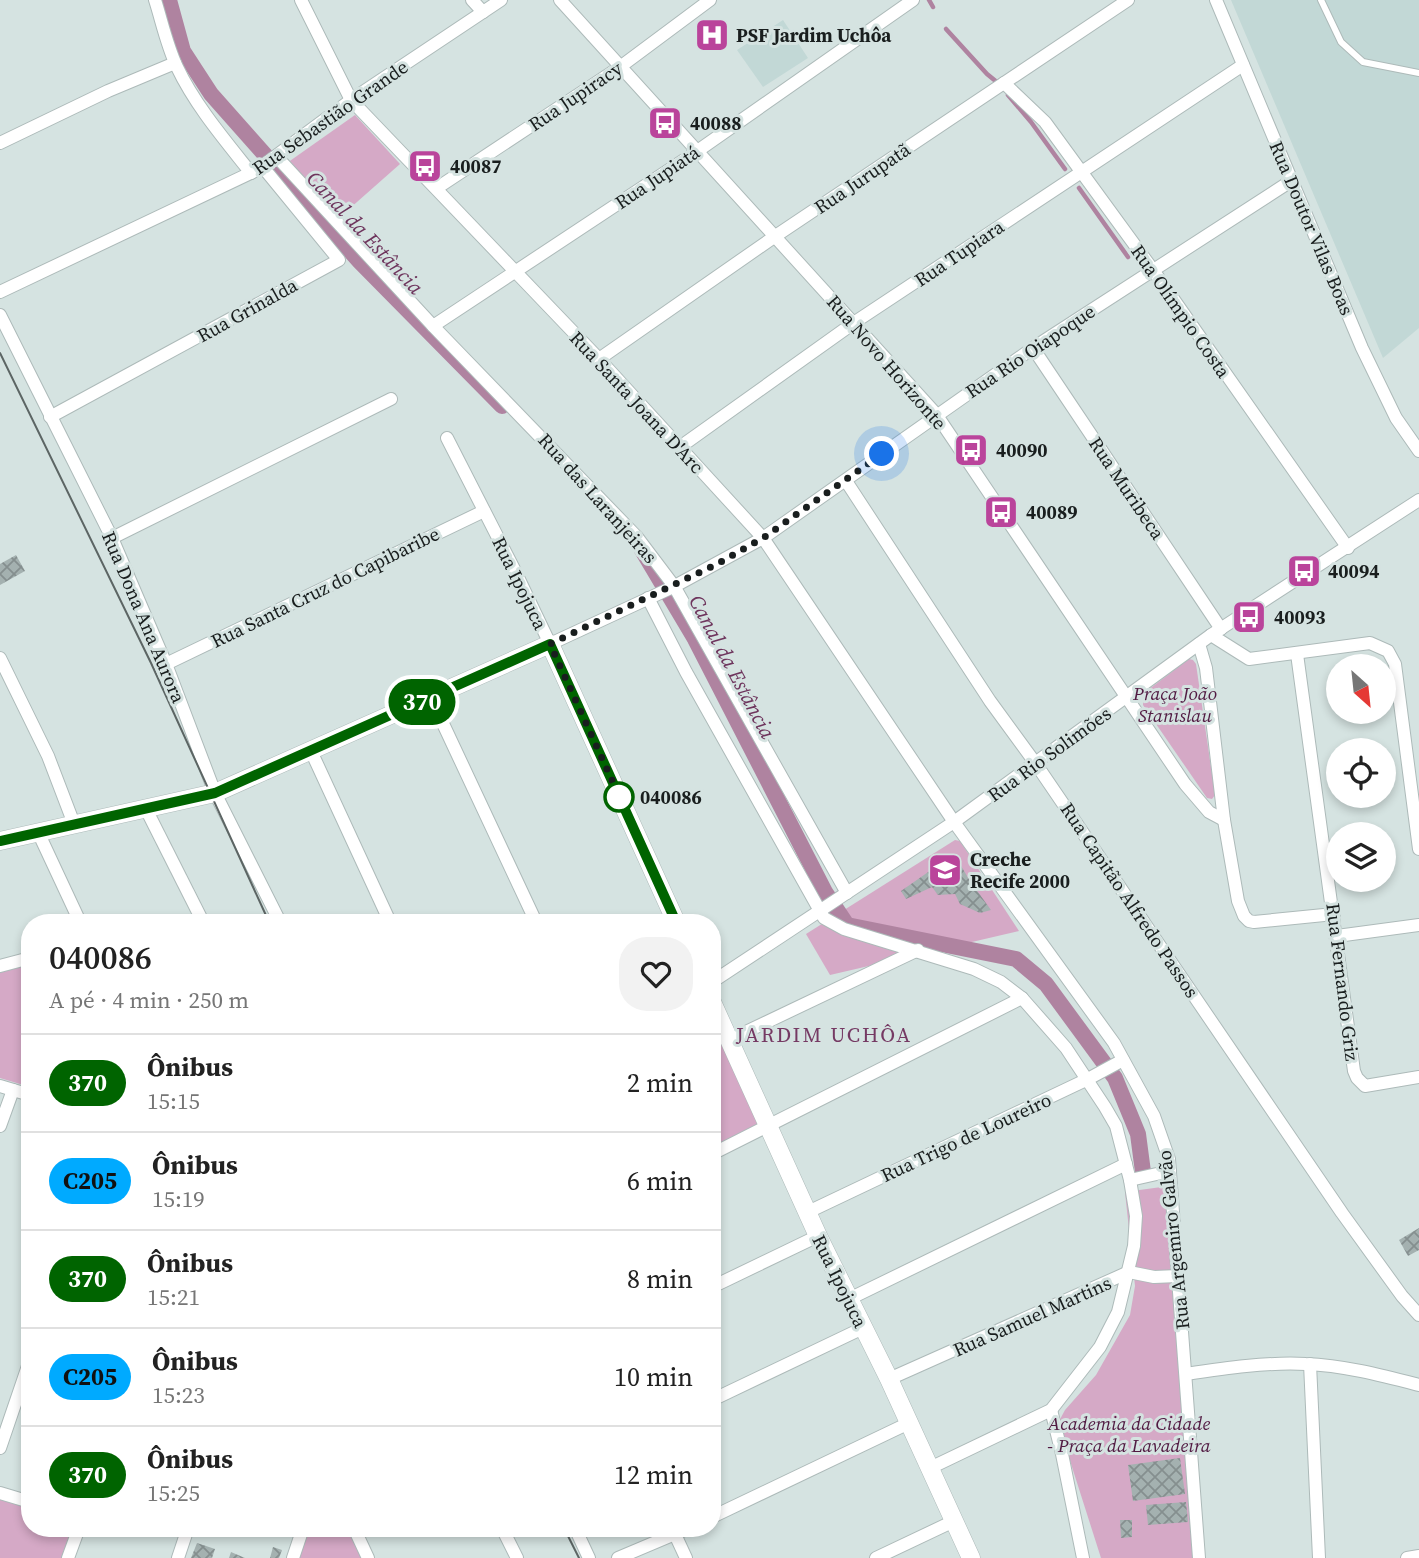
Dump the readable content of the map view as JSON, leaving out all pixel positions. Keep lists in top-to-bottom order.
{
  "streets": {
    "main road": ["Rua Ipojuca"],
    "street": [
      "Rua Jupiracy",
      "Rua Sebastião Grande",
      "Rua Jupiatá",
      "Rua Jurupatã",
      "Rua Doutor Vilas Boas",
      "Rua Tupiara",
      "Rua Grinalda",
      "Rua Olímpio Costa",
      "Rua Rio Oiapoque",
      "Rua Novo Horizonte",
      "Rua Santa Joana D'Arc",
      "Rua Muribeca",
      "Rua das Laranjeiras",
      "Rua Santa Cruz do Capibaribe",
      "Rua Dona Ana Aurora",
      "Rua Rio Solimões",
      "Rua Capitão Alfredo Passos",
      "Rua Fernando Griz",
      "Rua Trigo de Loureiro",
      "Rua Argemiro Galvão",
      "Rua Samuel Martins"
    ]
  },
  "crossings": [
    ["Rua Jupiracy", "Rua Novo Horizonte"],
    ["Rua Jupiracy", "Rua Santa Joana D'Arc"],
    ["Rua Sebastião Grande", "Rua Grinalda"],
    ["Rua Sebastião Grande", "Rua Santa Joana D'Arc"],
    ["Rua Sebastião Grande", "Rua das Laranjeiras"],
    ["Rua Jupiatá", "Rua Novo Horizonte"],
    ["Rua Jupiatá", "Rua Santa Joana D'Arc"],
    ["Rua Jupiatá", "Rua das Laranjeiras"],
    ["Rua Jurupatã", "Rua Olímpio Costa"],
    ["Rua Jurupatã", "Rua Novo Horizonte"],
    ["Rua Jurupatã", "Rua Santa Joana D'Arc"],
    ["Rua Doutor Vilas Boas", "Rua Tupiara"],
    ["Rua Doutor Vilas Boas", "Rua Rio Oiapoque"],
    ["Rua Tupiara", "Rua Olímpio Costa"],
    ["Rua Tupiara", "Rua Novo Horizonte"],
    ["Rua Tupiara", "Rua Santa Joana D'Arc"],
    ["Rua Grinalda", "Rua Dona Ana Aurora"],
    ["Rua Olímpio Costa", "Rua Rio Oiapoque"],
    ["Rua Olímpio Costa", "Rua Rio Solimões"],
    ["Rua Rio Oiapoque", "Rua Novo Horizonte"],
    ["Rua Rio Oiapoque", "Rua Santa Joana D'Arc"],
    ["Rua Rio Oiapoque", "Rua Muribeca"],
    ["Rua Rio Oiapoque", "Rua das Laranjeiras"],
    ["Rua Rio Oiapoque", "Rua Ipojuca"],
    ["Rua Rio Oiapoque", "Rua Capitão Alfredo Passos"],
    ["Rua Novo Horizonte", "Rua Rio Solimões"],
    ["Rua Santa Joana D'Arc", "Rua Rio Solimões"],
    ["Rua Santa Joana D'Arc", "Rua Argemiro Galvão"],
    ["Rua Muribeca", "Rua Rio Solimões"],
    ["Rua das Laranjeiras", "Rua Rio Solimões"],
    ["Rua Ipojuca", "Rua Santa Cruz do Capibaribe"],
    ["Rua Ipojuca", "Rua Trigo de Loureiro"],
    ["Rua Ipojuca", "Rua Samuel Martins"],
    ["Rua Santa Cruz do Capibaribe", "Rua Dona Ana Aurora"],
    ["Rua Rio Solimões", "Rua Capitão Alfredo Passos"],
    ["Rua Rio Solimões", "Rua Argemiro Galvão"],
    ["Rua Trigo de Loureiro", "Rua Argemiro Galvão"],
    ["Rua Argemiro Galvão", "Rua Samuel Martins"]
  ],
  "districts": ["JARDIM UCHÔA"],
  "water": ["Canal da Estância"],
  "parks": ["Praça João Stanislau", "Academia da Cidade - Praça da Lavadeira"],
  "places": {
    "hospital": ["PSF Jardim Uchôa"],
    "bus stop": [
      "40088",
      "40087",
      "40090",
      "40089",
      "40094",
      "40093"
    ],
    "other": ["040086"],
    "school or university": ["Creche Recife 2000"]
  },
  "lines": ["bus line 370"],
  "north": "bottom right",
  "page": {
    "on_map": "370",
    "heading": ["040086", "A pé · 4 min · 250 m"],
    "list": [
      {
        "mark": "370",
        "name": "Ônibus",
        "note": "15:15",
        "value": "2 min"
      },
      {
        "mark": "C205",
        "name": "Ônibus",
        "note": "15:19",
        "value": "6 min"
      },
      {
        "mark": "370",
        "name": "Ônibus",
        "note": "15:21",
        "value": "8 min"
      },
      {
        "mark": "C205",
        "name": "Ônibus",
        "note": "15:23",
        "value": "10 min"
      },
      {
        "mark": "370",
        "name": "Ônibus",
        "note": "15:25",
        "value": "12 min"
      }
    ]
  }
}
